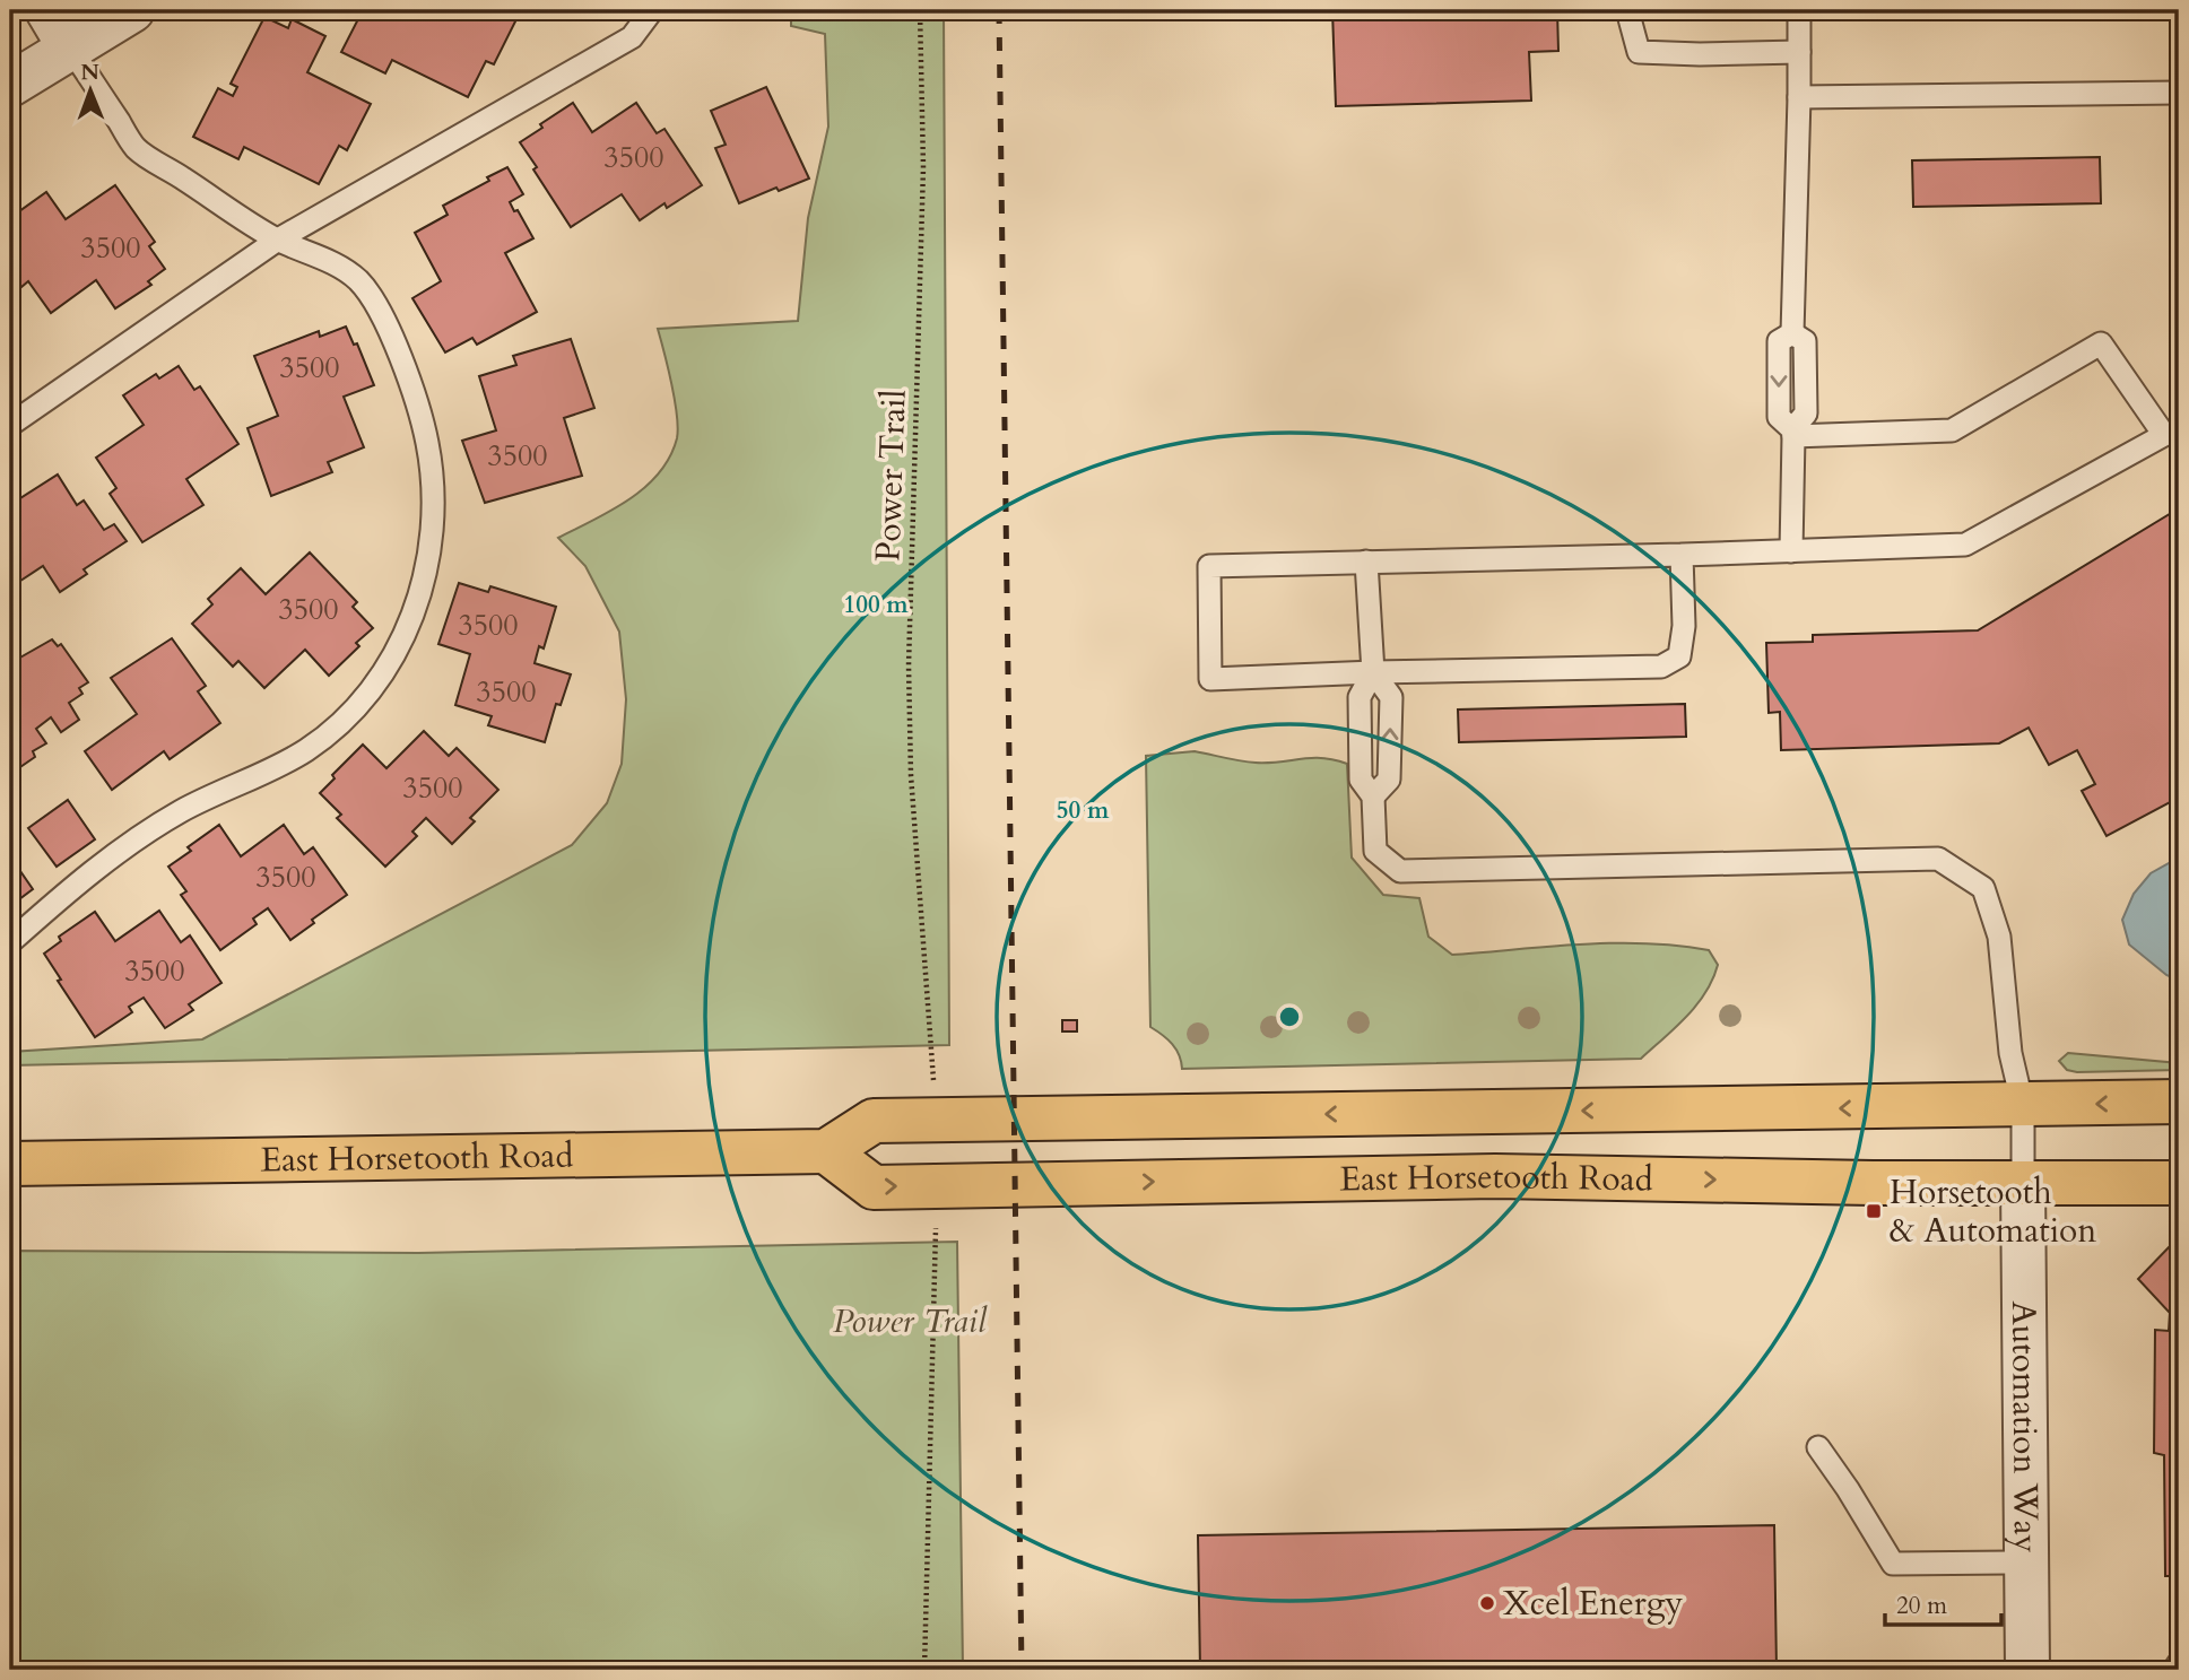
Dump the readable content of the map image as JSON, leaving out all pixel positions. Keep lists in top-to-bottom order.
{
  "streets": {
    "main road": ["East Horsetooth Road"],
    "street": ["Automation Way"],
    "path": ["Power Trail"]
  },
  "crossings": [
    ["East Horsetooth Road", "Automation Way"]
  ],
  "parks": ["Power Trail"],
  "places": {
    "transit": ["Horsetooth & Automation"],
    "other": ["Xcel Energy"]
  },
  "house_numbers": [
    "3500",
    "3500",
    "3500",
    "3500",
    "3500",
    "3500",
    "3500",
    "3500",
    "3500",
    "3500"
  ],
  "scale_bar": "20 m",
  "north": "top",
  "rings": ["100 m", "50 m"]
}
